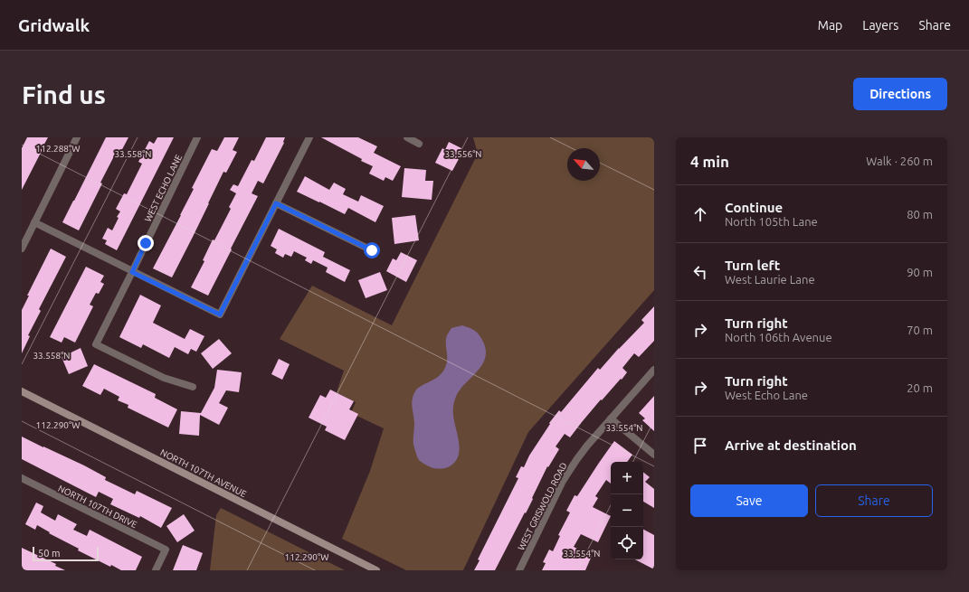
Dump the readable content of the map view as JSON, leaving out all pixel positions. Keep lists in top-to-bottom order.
{
  "streets": {
    "street": [
      "WEST ECHO LANE",
      "NORTH 107TH AVENUE",
      "NORTH 107TH DRIVE",
      "WEST GRISWOLD ROAD"
    ]
  },
  "scale_bar": "50 m",
  "north": "top left",
  "page": {
    "header": "Gridwalk",
    "nav": ["Map", "Layers", "Share"],
    "buttons": [
      "Directions",
      ["Save", "Share"]
    ],
    "title": "Find us",
    "heading": ["4 min", "Walk · 260 m"],
    "list": [
      ["Continue", "North 105th Lane", "80 m"],
      ["Turn left", "West Laurie Lane", "90 m"],
      ["Turn right", "North 106th Avenue", "70 m"],
      ["Turn right", "West Echo Lane", "20 m"],
      "Arrive at destination"
    ],
    "map_buttons": ["+", "−"],
    "scale": "50 m"
  },
  "coordinates": [
    "112.288°W",
    "33.558°N",
    "33.556°N",
    "112.290°W",
    "33.554°N"
  ]
}
